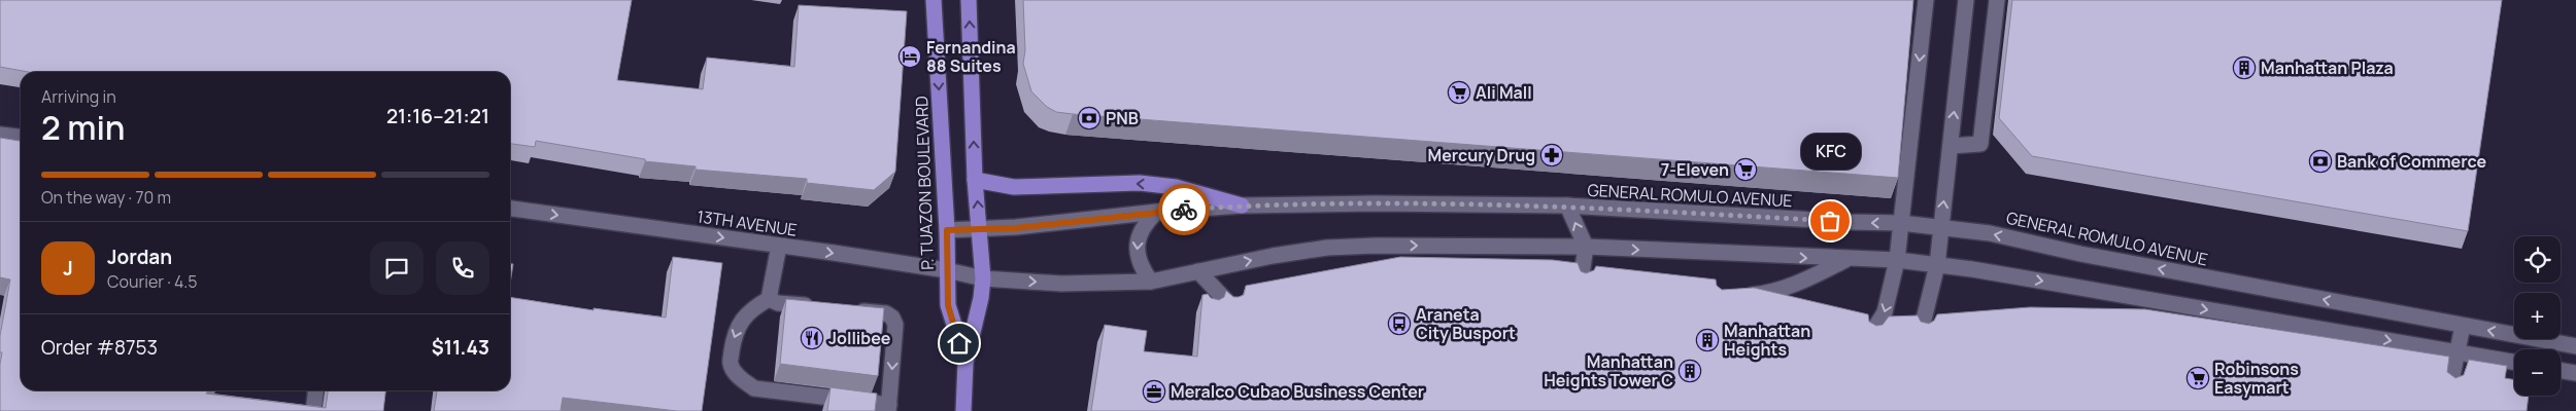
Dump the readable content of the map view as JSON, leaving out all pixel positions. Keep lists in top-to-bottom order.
{
  "streets": {
    "main road": ["P. TUAZON BOULEVARD"],
    "street": ["GENERAL ROMULO AVENUE", "13TH AVENUE"]
  },
  "crossings": [
    ["P. TUAZON BOULEVARD", "GENERAL ROMULO AVENUE"],
    ["P. TUAZON BOULEVARD", "13TH AVENUE"]
  ],
  "one_way": ["13TH AVENUE"],
  "places": {
    "hotel": ["Fernandina 88 Suites"],
    "building": ["Manhattan Plaza", "Manhattan Heights", "Manhattan Heights Tower C"],
    "supermarket": ["Ali Mall", "7-Eleven", "Robinsons Easymart"],
    "bank": ["PNB", "Bank of Commerce"],
    "pharmacy": ["Mercury Drug"],
    "other": ["KFC"],
    "bus stop": ["Araneta City Busport"],
    "restaurant": ["Jollibee"],
    "office": ["Meralco Cubao Business Center"]
  },
  "page": {
    "heading": ["2 min", "Arriving in", "21:16–21:21"],
    "panel": [
      "Jordan",
      "Courier · 4.5",
      "Order #8753",
      "$11.43"
    ],
    "bubble": "KFC",
    "bar": "On the way · 70 m",
    "map_buttons": ["+", "−"],
    "round": "J"
  }
}
